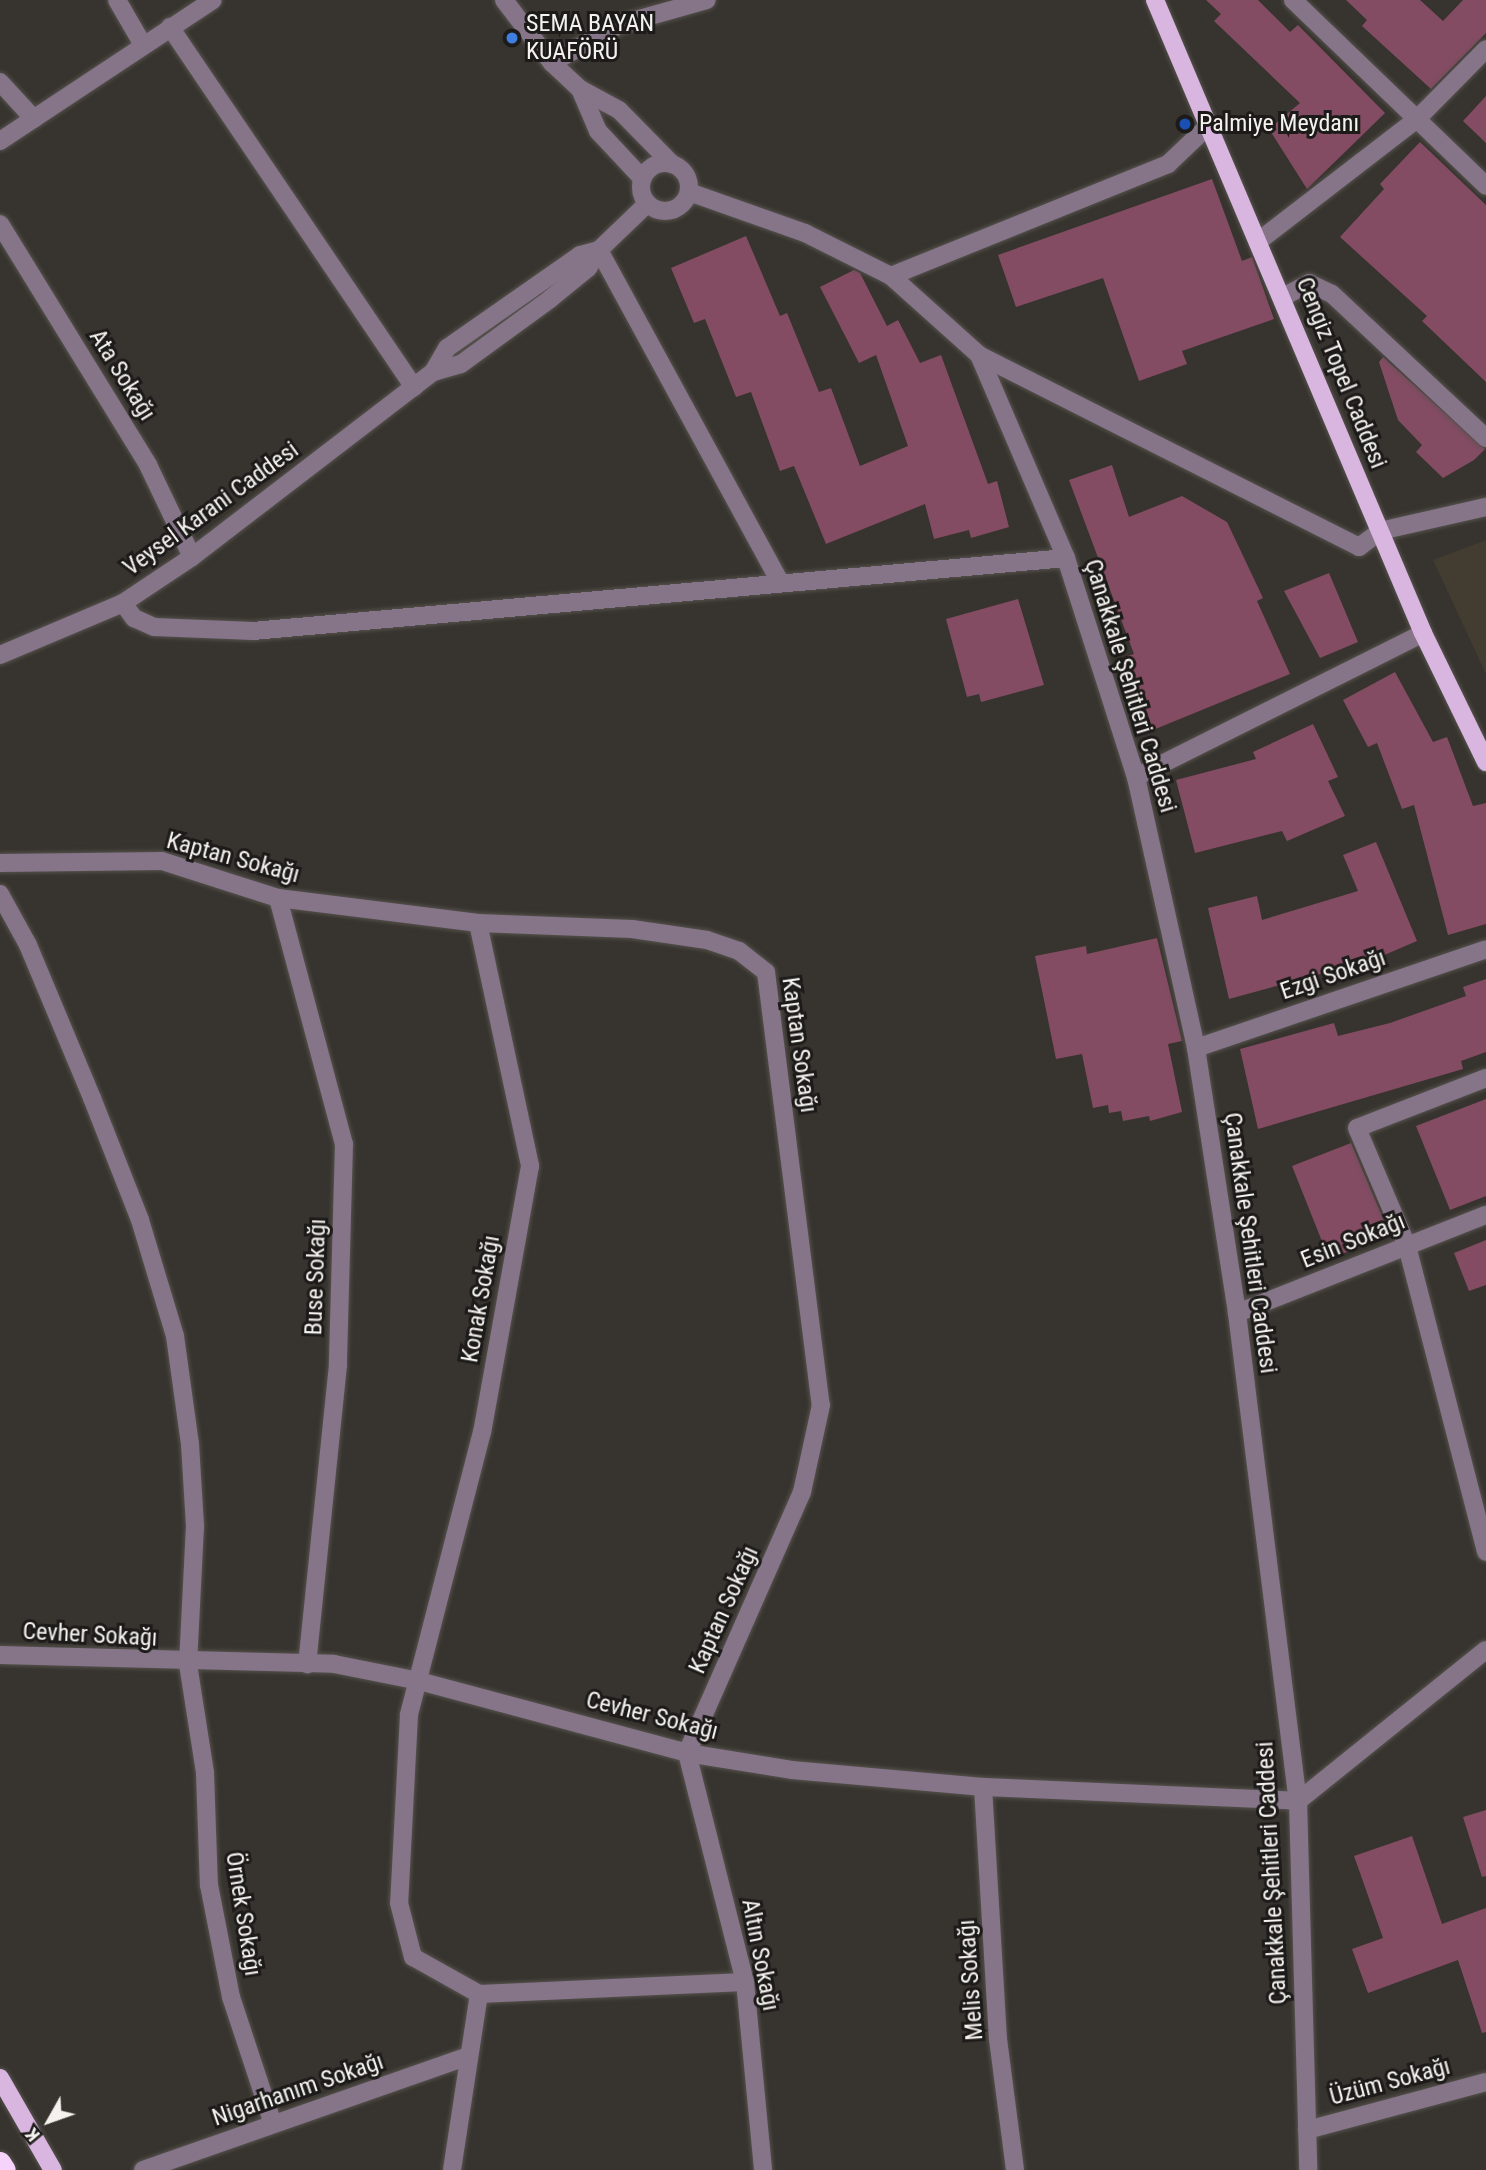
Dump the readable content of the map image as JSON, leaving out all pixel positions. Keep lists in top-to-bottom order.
{
  "streets": {
    "main road": ["Cengiz Topel Caddesi"],
    "street": [
      "Ata Sokağı",
      "Veysel Karani Caddesi",
      "Çanakkale Şehitleri Caddesi",
      "Kaptan Sokağı",
      "Ezgi Sokağı",
      "Esin Sokağı",
      "Buse Sokağı",
      "Konak Sokağı",
      "Cevher Sokağı",
      "Örnek Sokağı",
      "Altın Sokağı",
      "Melis Sokağı",
      "Üzüm Sokağı",
      "Nigarhanım Sokağı"
    ]
  },
  "crossings": [
    ["Ata Sokağı", "Veysel Karani Caddesi"],
    ["Çanakkale Şehitleri Caddesi", "Ezgi Sokağı"],
    ["Çanakkale Şehitleri Caddesi", "Esin Sokağı"],
    ["Çanakkale Şehitleri Caddesi", "Cevher Sokağı"],
    ["Çanakkale Şehitleri Caddesi", "Üzüm Sokağı"],
    ["Kaptan Sokağı", "Buse Sokağı"],
    ["Kaptan Sokağı", "Konak Sokağı"],
    ["Kaptan Sokağı", "Cevher Sokağı"],
    ["Kaptan Sokağı", "Altın Sokağı"],
    ["Buse Sokağı", "Cevher Sokağı"],
    ["Konak Sokağı", "Cevher Sokağı"],
    ["Cevher Sokağı", "Örnek Sokağı"],
    ["Cevher Sokağı", "Altın Sokağı"],
    ["Cevher Sokağı", "Melis Sokağı"],
    ["Örnek Sokağı", "Nigarhanım Sokağı"]
  ],
  "places": ["SEMA BAYAN KUAFÖRÜ", "Palmiye Meydanı"],
  "north": "bottom left"
}
